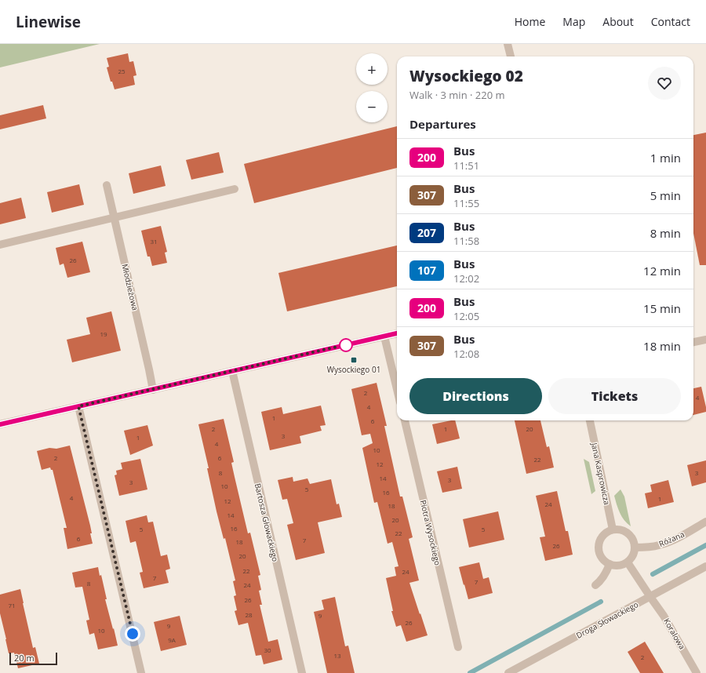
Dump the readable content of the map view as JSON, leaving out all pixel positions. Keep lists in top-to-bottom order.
{
  "streets": {
    "street": [
      "Młodzieżowa",
      "Jana Kasprowicza",
      "Bartosza Głowackiego",
      "Piotra Wysockiego",
      "Różana",
      "Droga Słowackiego",
      "Koralowa"
    ]
  },
  "crossings": [
    ["Jana Kasprowicza", "Różana"],
    ["Droga Słowackiego", "Koralowa"]
  ],
  "places": {
    "transit": ["Wysockiego 01"]
  },
  "lines": ["bus line 200"],
  "house_numbers": [
    "25",
    "31",
    "26",
    "19",
    "2",
    "4",
    "4",
    "1",
    "6",
    "2",
    "1",
    "20",
    "3",
    "1",
    "4",
    "10",
    "2",
    "6",
    "22",
    "12",
    "8",
    "3",
    "14",
    "3",
    "3",
    "10",
    "5",
    "16",
    "4",
    "1",
    "12",
    "24",
    "18",
    "14",
    "20",
    "16",
    "5",
    "5",
    "22",
    "6",
    "7",
    "18",
    "26",
    "20",
    "22",
    "24",
    "7",
    "7",
    "8",
    "24",
    "26",
    "71",
    "28",
    "9",
    "26",
    "9",
    "10",
    "9A",
    "30",
    "13",
    "2"
  ],
  "scale_bar": "20 m",
  "page": {
    "header": "Linewise",
    "nav": [
      "Home",
      "Map",
      "About",
      "Contact"
    ],
    "map_buttons": ["+", "−"],
    "heading": [
      ["Wysockiego 02", "Walk · 3 min · 220 m"],
      "Departures"
    ],
    "list": [
      {
        "mark": "200",
        "name": "Bus",
        "note": "11:51",
        "value": "1 min"
      },
      {
        "mark": "307",
        "name": "Bus",
        "note": "11:55",
        "value": "5 min"
      },
      {
        "mark": "207",
        "name": "Bus",
        "note": "11:58",
        "value": "8 min"
      },
      {
        "mark": "107",
        "name": "Bus",
        "note": "12:02",
        "value": "12 min"
      },
      {
        "mark": "200",
        "name": "Bus",
        "note": "12:05",
        "value": "15 min"
      },
      {
        "mark": "307",
        "name": "Bus",
        "note": "12:08",
        "value": "18 min"
      }
    ],
    "buttons": ["Directions", "Tickets"],
    "scale": "20 m"
  }
}
